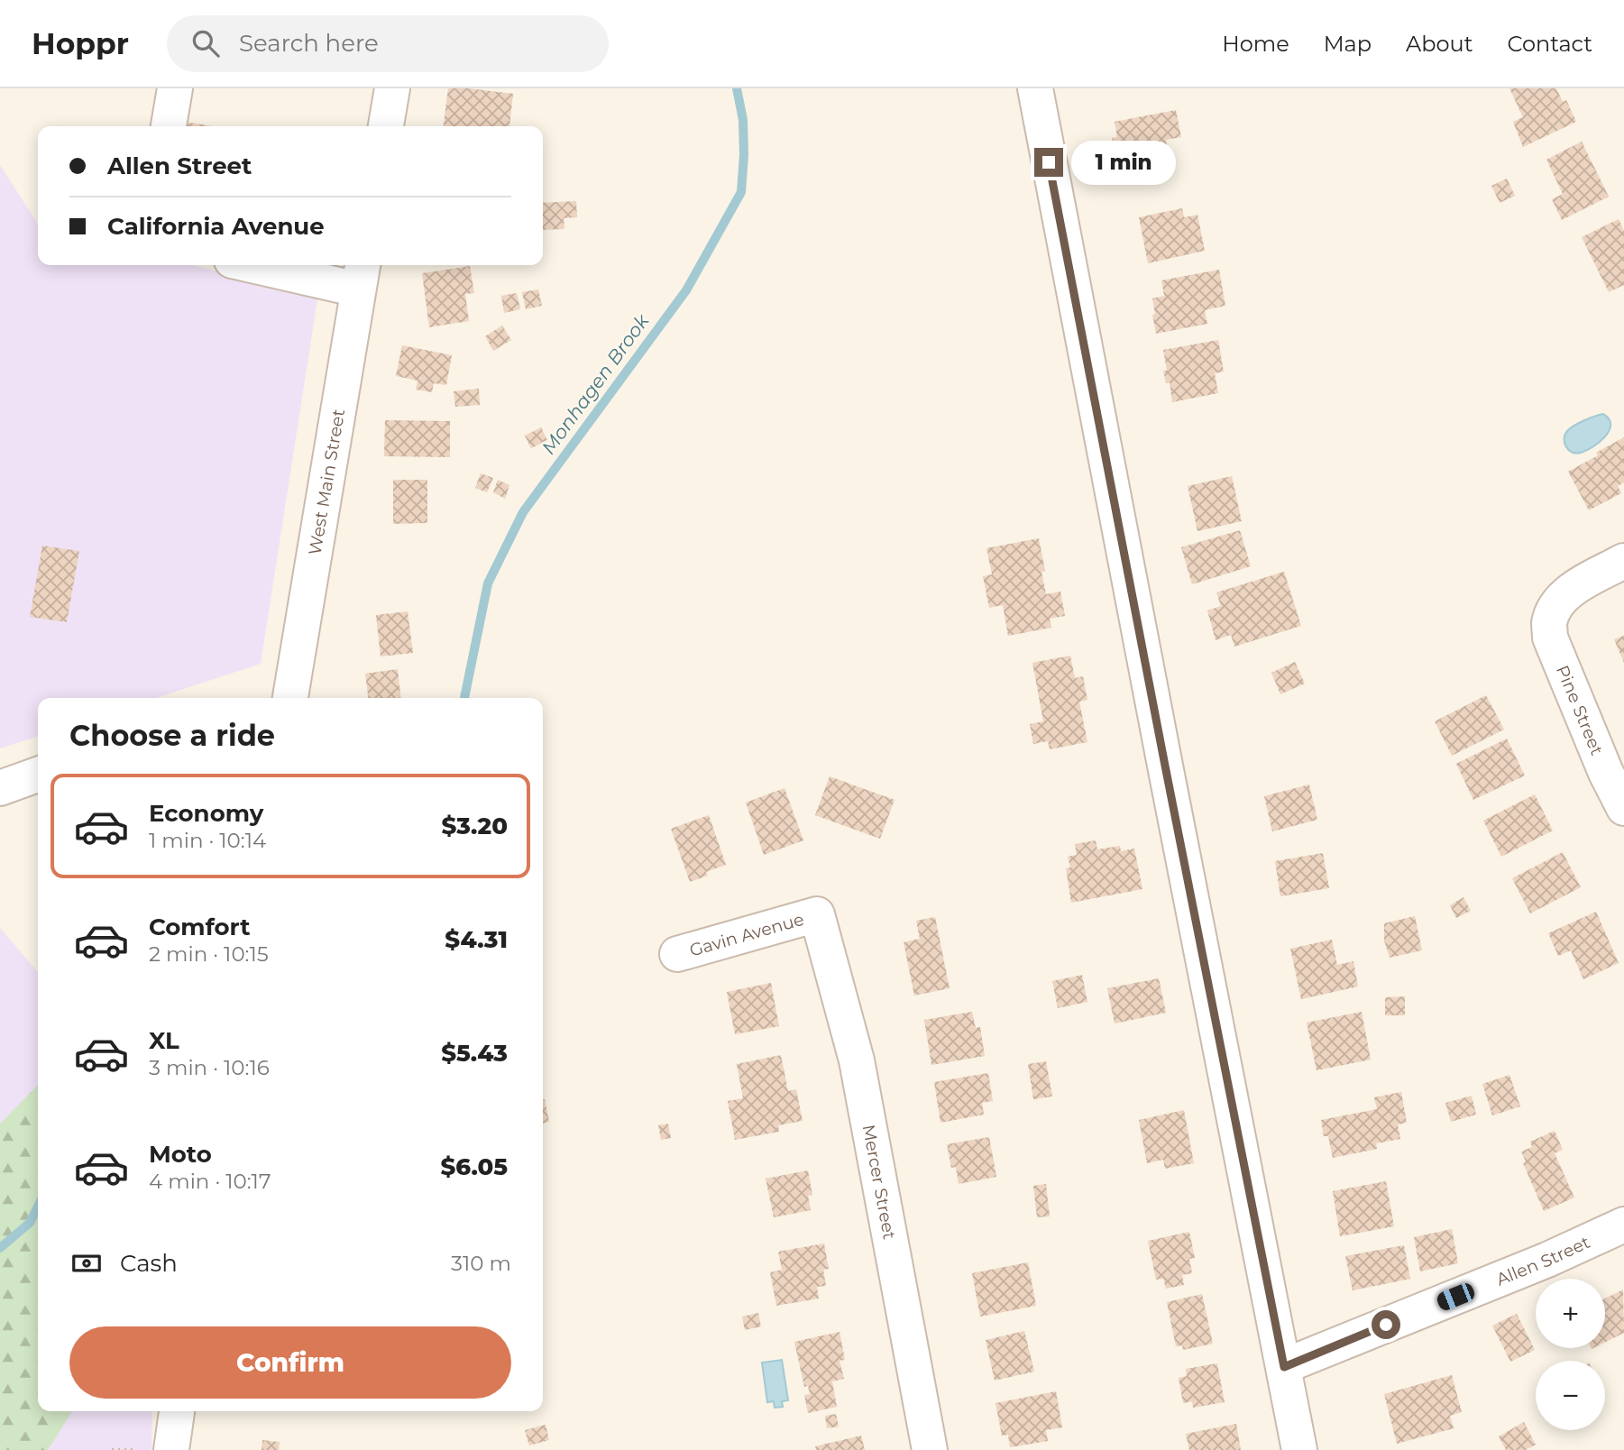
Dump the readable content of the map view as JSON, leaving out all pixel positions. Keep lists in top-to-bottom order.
{
  "streets": {
    "street": [
      "West Main Street",
      "Pine Street",
      "Gavin Avenue",
      "Mercer Street",
      "Allen Street"
    ]
  },
  "crossings": [
    ["Gavin Avenue", "Mercer Street"]
  ],
  "water": ["Monhagen Brook"],
  "page": {
    "header": "Hoppr",
    "search": "Search here",
    "nav": [
      "Home",
      "Map",
      "About",
      "Contact"
    ],
    "banner": ["Allen Street", "California Avenue"],
    "bubble": "1 min",
    "heading": "Choose a ride",
    "list": [
      {
        "name": "Economy",
        "note": "1 min · 10:14",
        "value": "$3.20"
      },
      {
        "name": "Comfort",
        "note": "2 min · 10:15",
        "value": "$4.31"
      },
      {
        "name": "XL",
        "note": "3 min · 10:16",
        "value": "$5.43"
      },
      {
        "name": "Moto",
        "note": "4 min · 10:17",
        "value": "$6.05"
      }
    ],
    "pay": ["Cash", "310 m"],
    "map_buttons": ["+", "−"],
    "buttons": "Confirm"
  }
}
